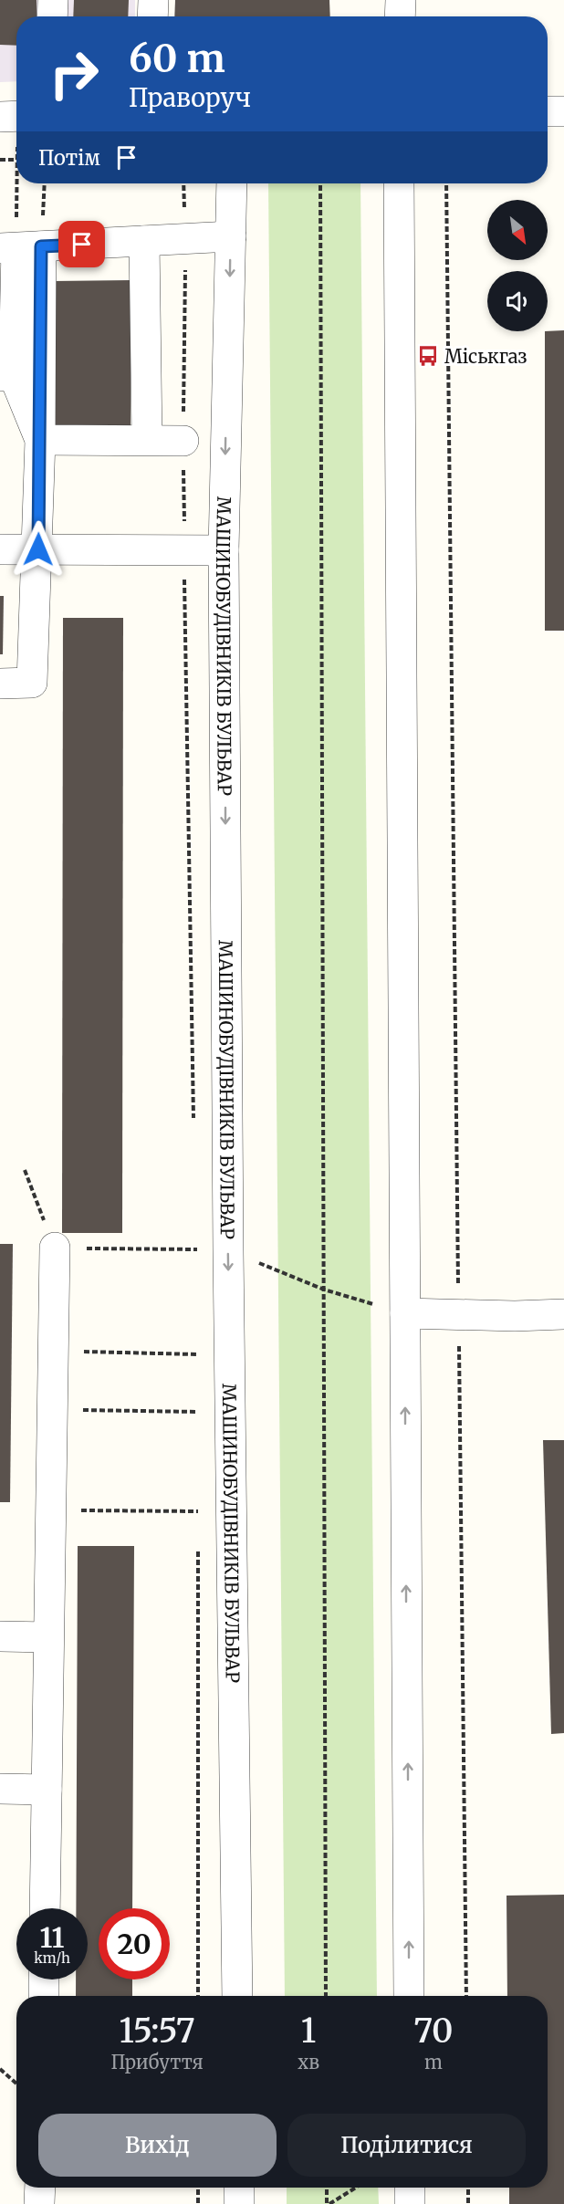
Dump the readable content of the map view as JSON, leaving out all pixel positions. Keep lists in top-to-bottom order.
{
  "streets": {
    "street": ["МАШИНОБУДІВНИКІВ БУЛЬВАР"]
  },
  "places": {
    "bus stop": ["Міськгаз"]
  },
  "north": "bottom right",
  "page": {
    "turn": ["60 m", "Праворуч"],
    "then": "Потім",
    "speed": "11 km/h",
    "limit": "20",
    "eta": [
      "15:57",
      "Прибуття",
      "1",
      "хв",
      "70",
      "m"
    ],
    "buttons": ["Вихід", "Поділитися"]
  }
}
